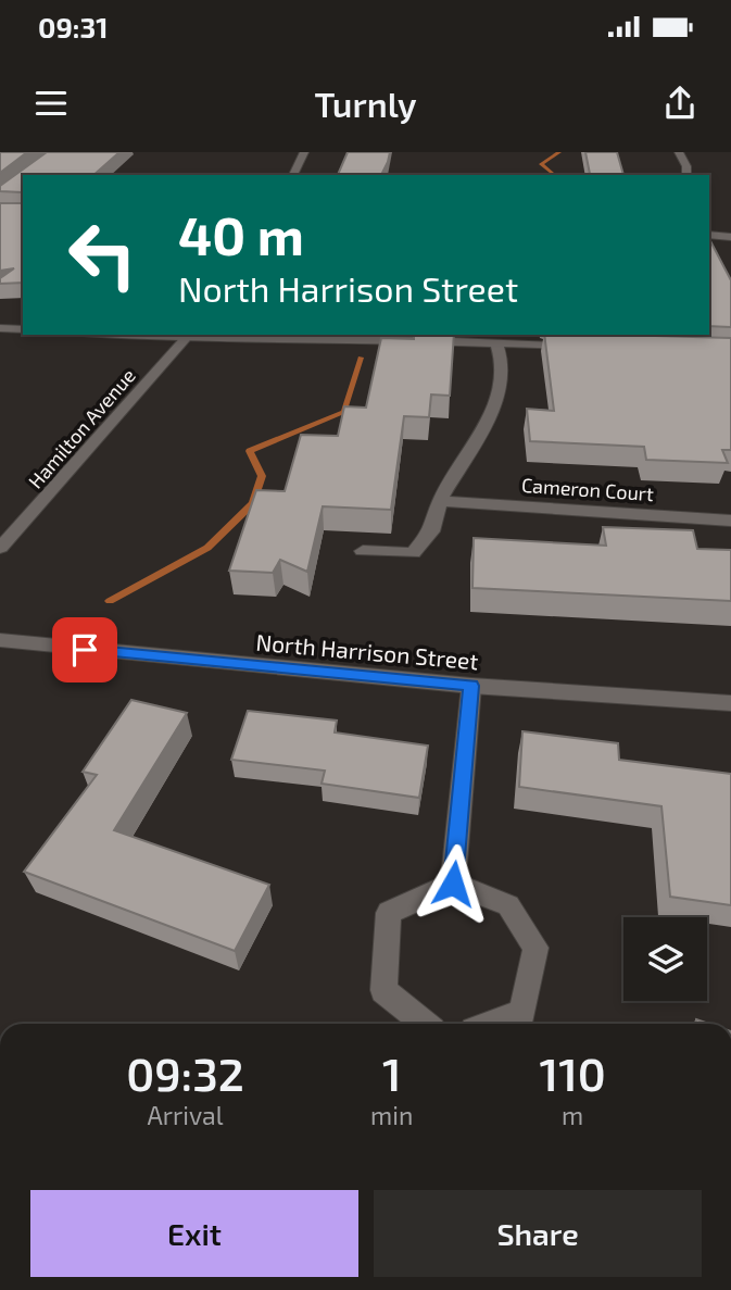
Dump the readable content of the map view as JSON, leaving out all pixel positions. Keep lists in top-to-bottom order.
{
  "streets": {
    "street": ["Hamilton Avenue", "Cameron Court", "North Harrison Street"]
  },
  "page": {
    "status": "09:31",
    "header": "Turnly",
    "turn": ["40 m", "North Harrison Street"],
    "eta": [
      "09:32",
      "Arrival",
      "1",
      "min",
      "110",
      "m"
    ],
    "buttons": ["Exit", "Share"]
  }
}
